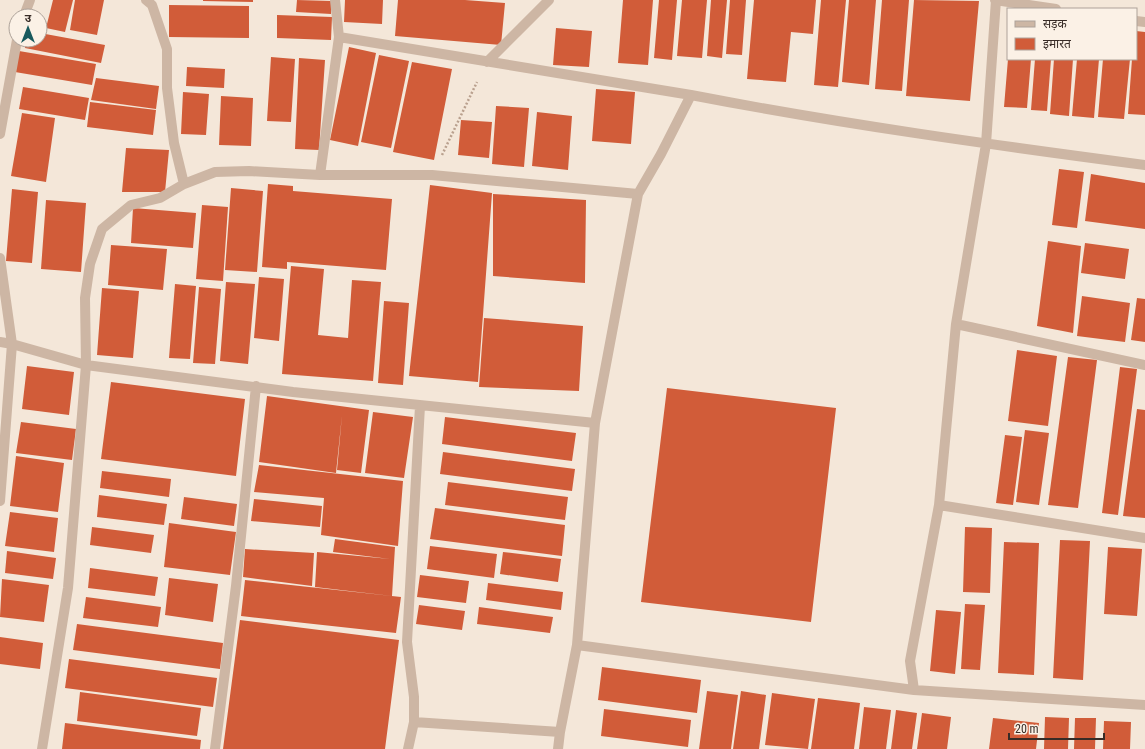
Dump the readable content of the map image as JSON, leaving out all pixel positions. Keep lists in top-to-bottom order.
{
  "legend": ["सड़क", "इमारत"],
  "scale_bar": "20 m",
  "north": "top"
}
